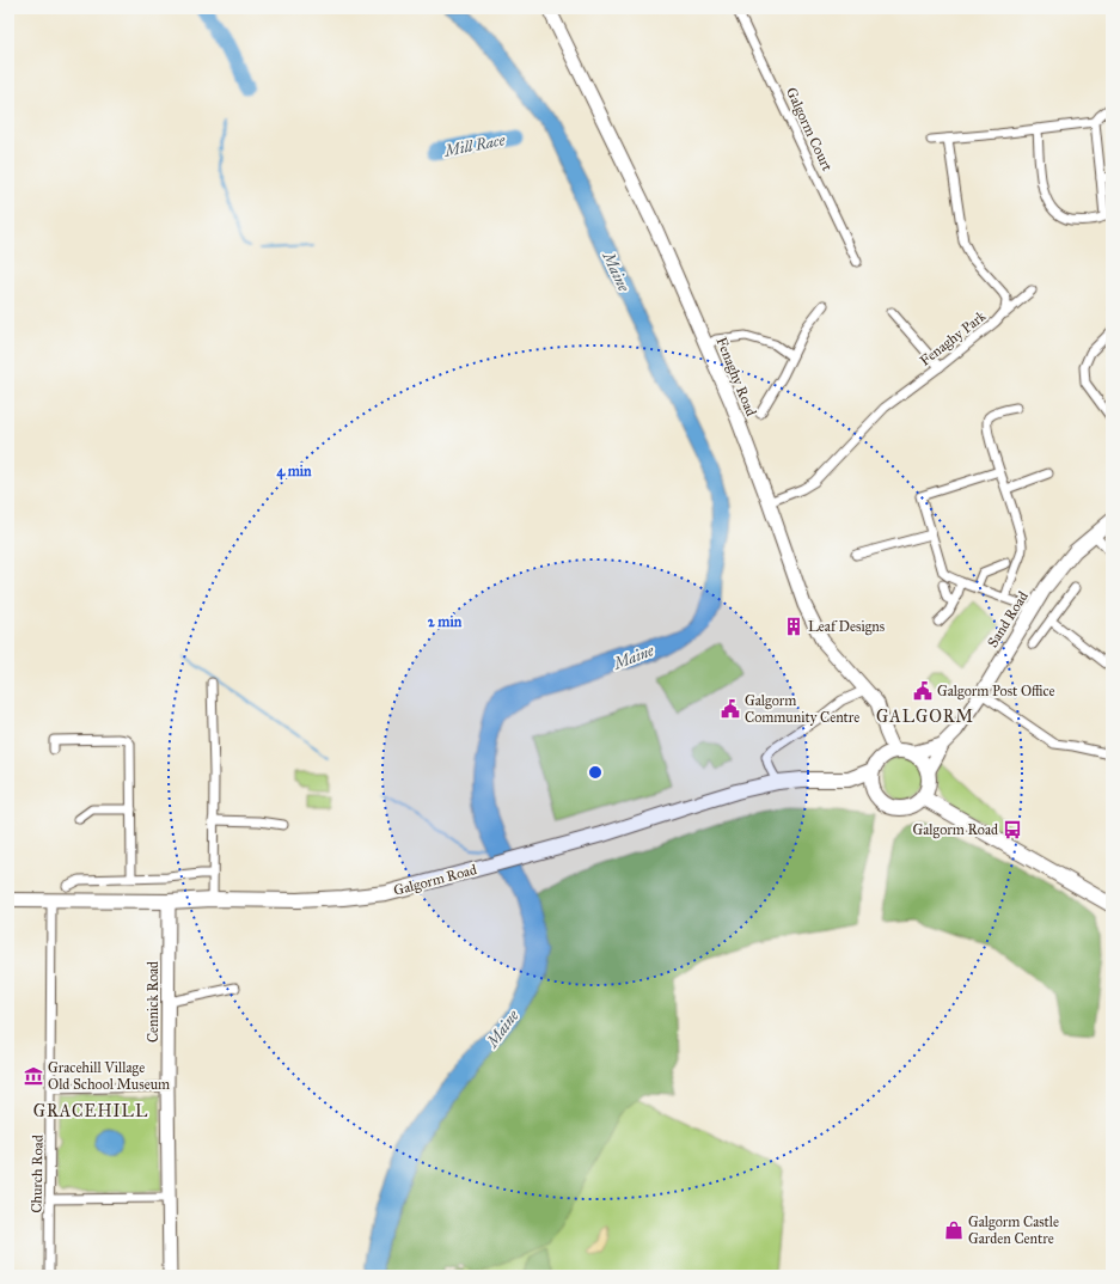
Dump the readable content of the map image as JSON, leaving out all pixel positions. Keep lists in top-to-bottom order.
{
  "streets": {
    "main road": ["Galgorm Road"],
    "street": [
      "Galgorm Court",
      "Fenaghy Park",
      "Fenaghy Road",
      "Sand Road",
      "Cennick Road",
      "Church Road"
    ]
  },
  "crossings": [
    ["Fenaghy Park", "Fenaghy Road"],
    ["Fenaghy Road", "Sand Road"],
    ["Fenaghy Road", "Galgorm Road"],
    ["Sand Road", "Galgorm Road"],
    ["Galgorm Road", "Cennick Road"],
    ["Galgorm Road", "Church Road"]
  ],
  "districts": ["GALGORM", "GRACEHILL"],
  "water": ["Mill Race", "Maine"],
  "places": {
    "building": ["Leaf Designs"],
    "public building": ["Galgorm Post Office", "Galgorm Community Centre"],
    "bus stop": ["Galgorm Road"],
    "museum": ["Gracehill Village Old School Museum"],
    "shop": ["Galgorm Castle Garden Centre"]
  },
  "rings": ["4 min", "2 min"]
}
